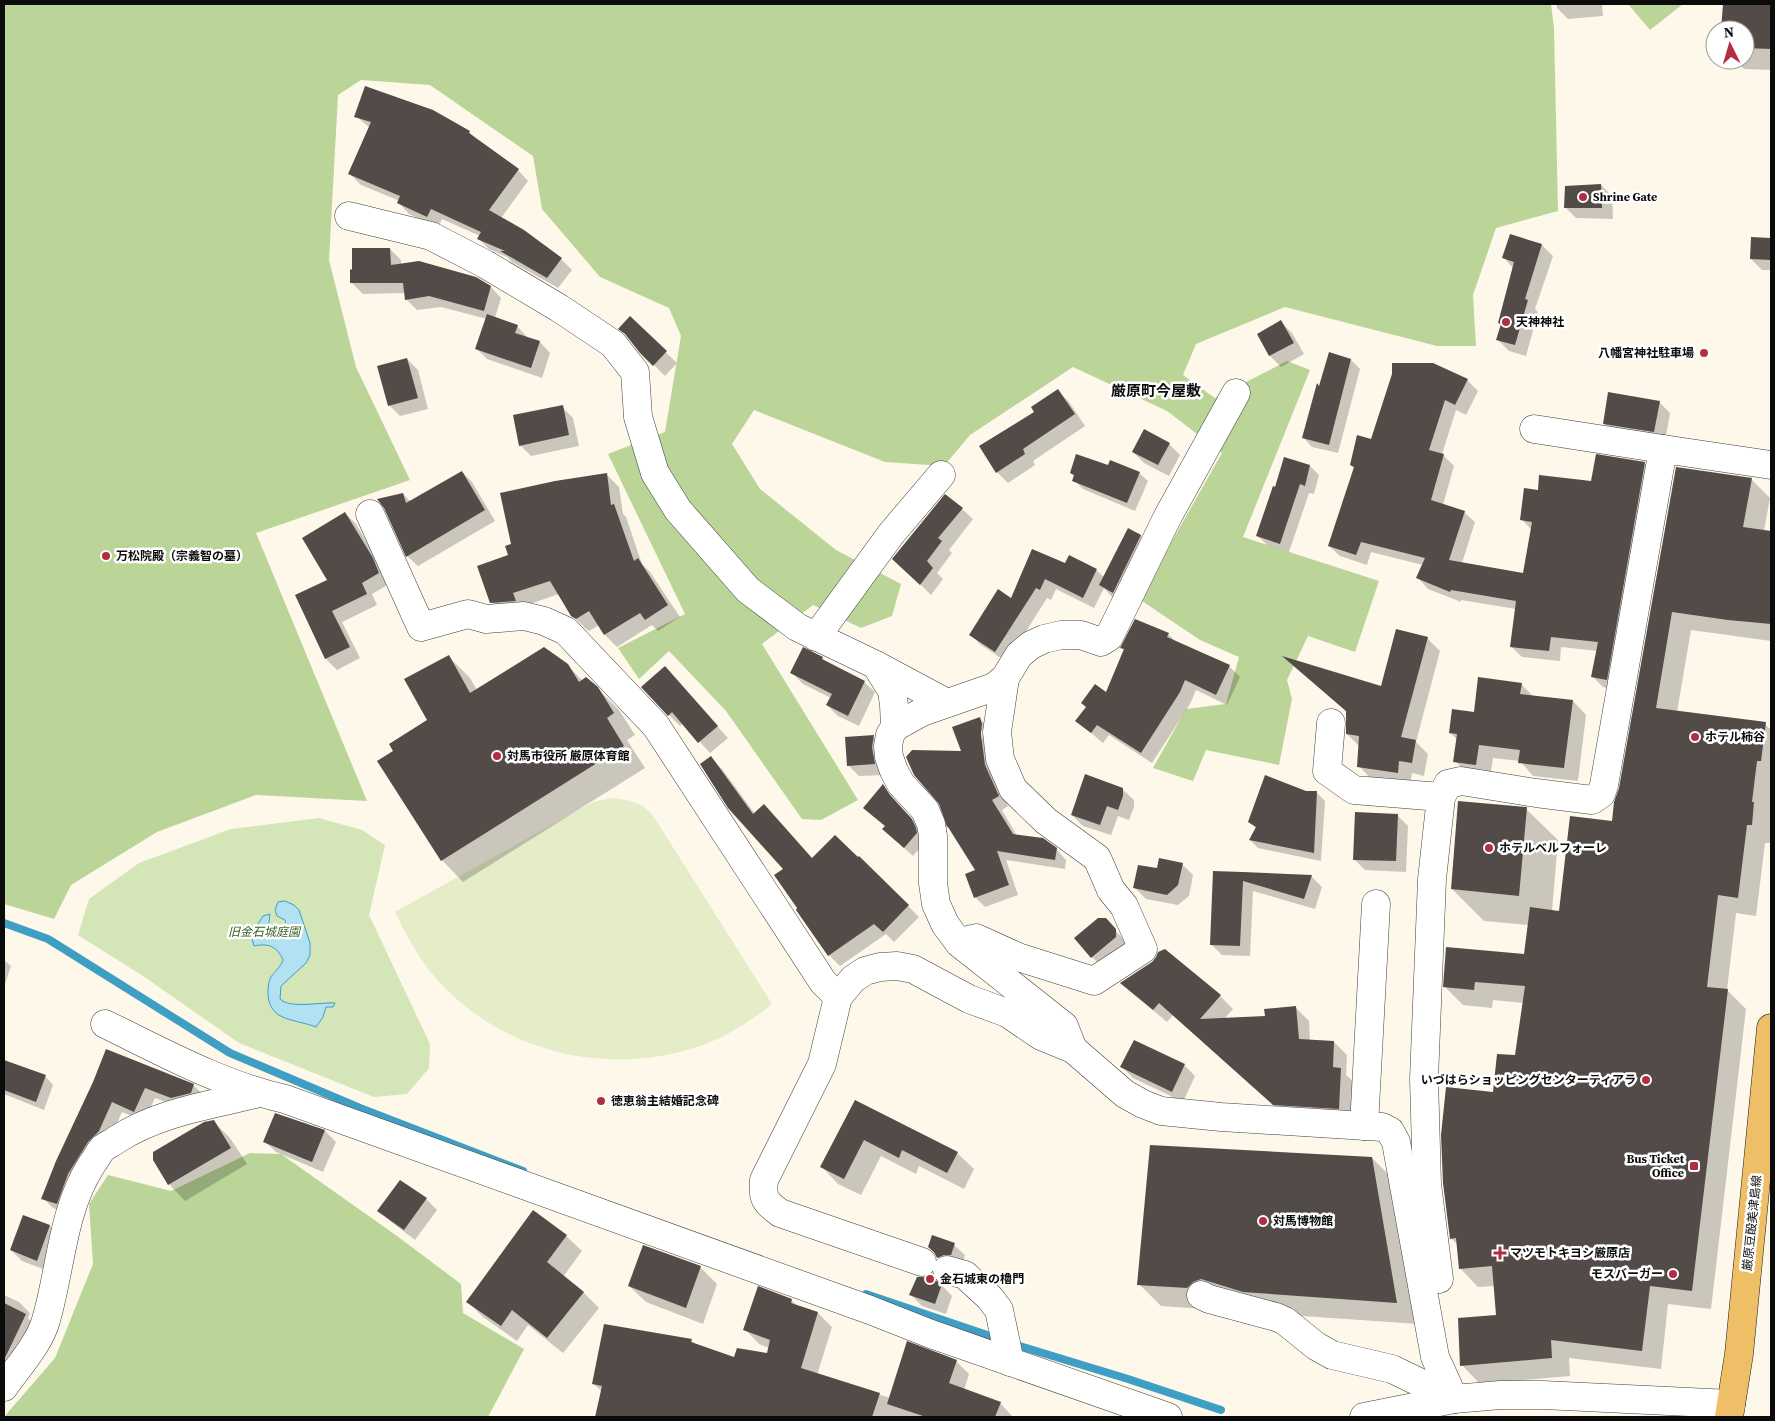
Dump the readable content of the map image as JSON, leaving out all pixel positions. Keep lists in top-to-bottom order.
{
  "streets": {
    "main road": ["厳原豆酘美津島線"]
  },
  "districts": ["厳原町今屋敷"],
  "parks": ["旧金石城庭園"],
  "places": {
    "other": [
      "Shrine Gate",
      "天神神社",
      "八幡宮神社駐車場",
      "万松院殿（宗義智の墓）",
      "ホテル柿谷",
      "対馬市役所 厳原体育館",
      "ホテルベルフォーレ",
      "いづはらショッピングセンターティアラ",
      "徳恵翁主結婚記念碑",
      "対馬博物館",
      "モスバーガー",
      "金石城東の櫓門"
    ],
    "transit": ["Bus Ticket Office"],
    "health": ["マツモトキヨシ厳原店"]
  },
  "north": "top"
}
